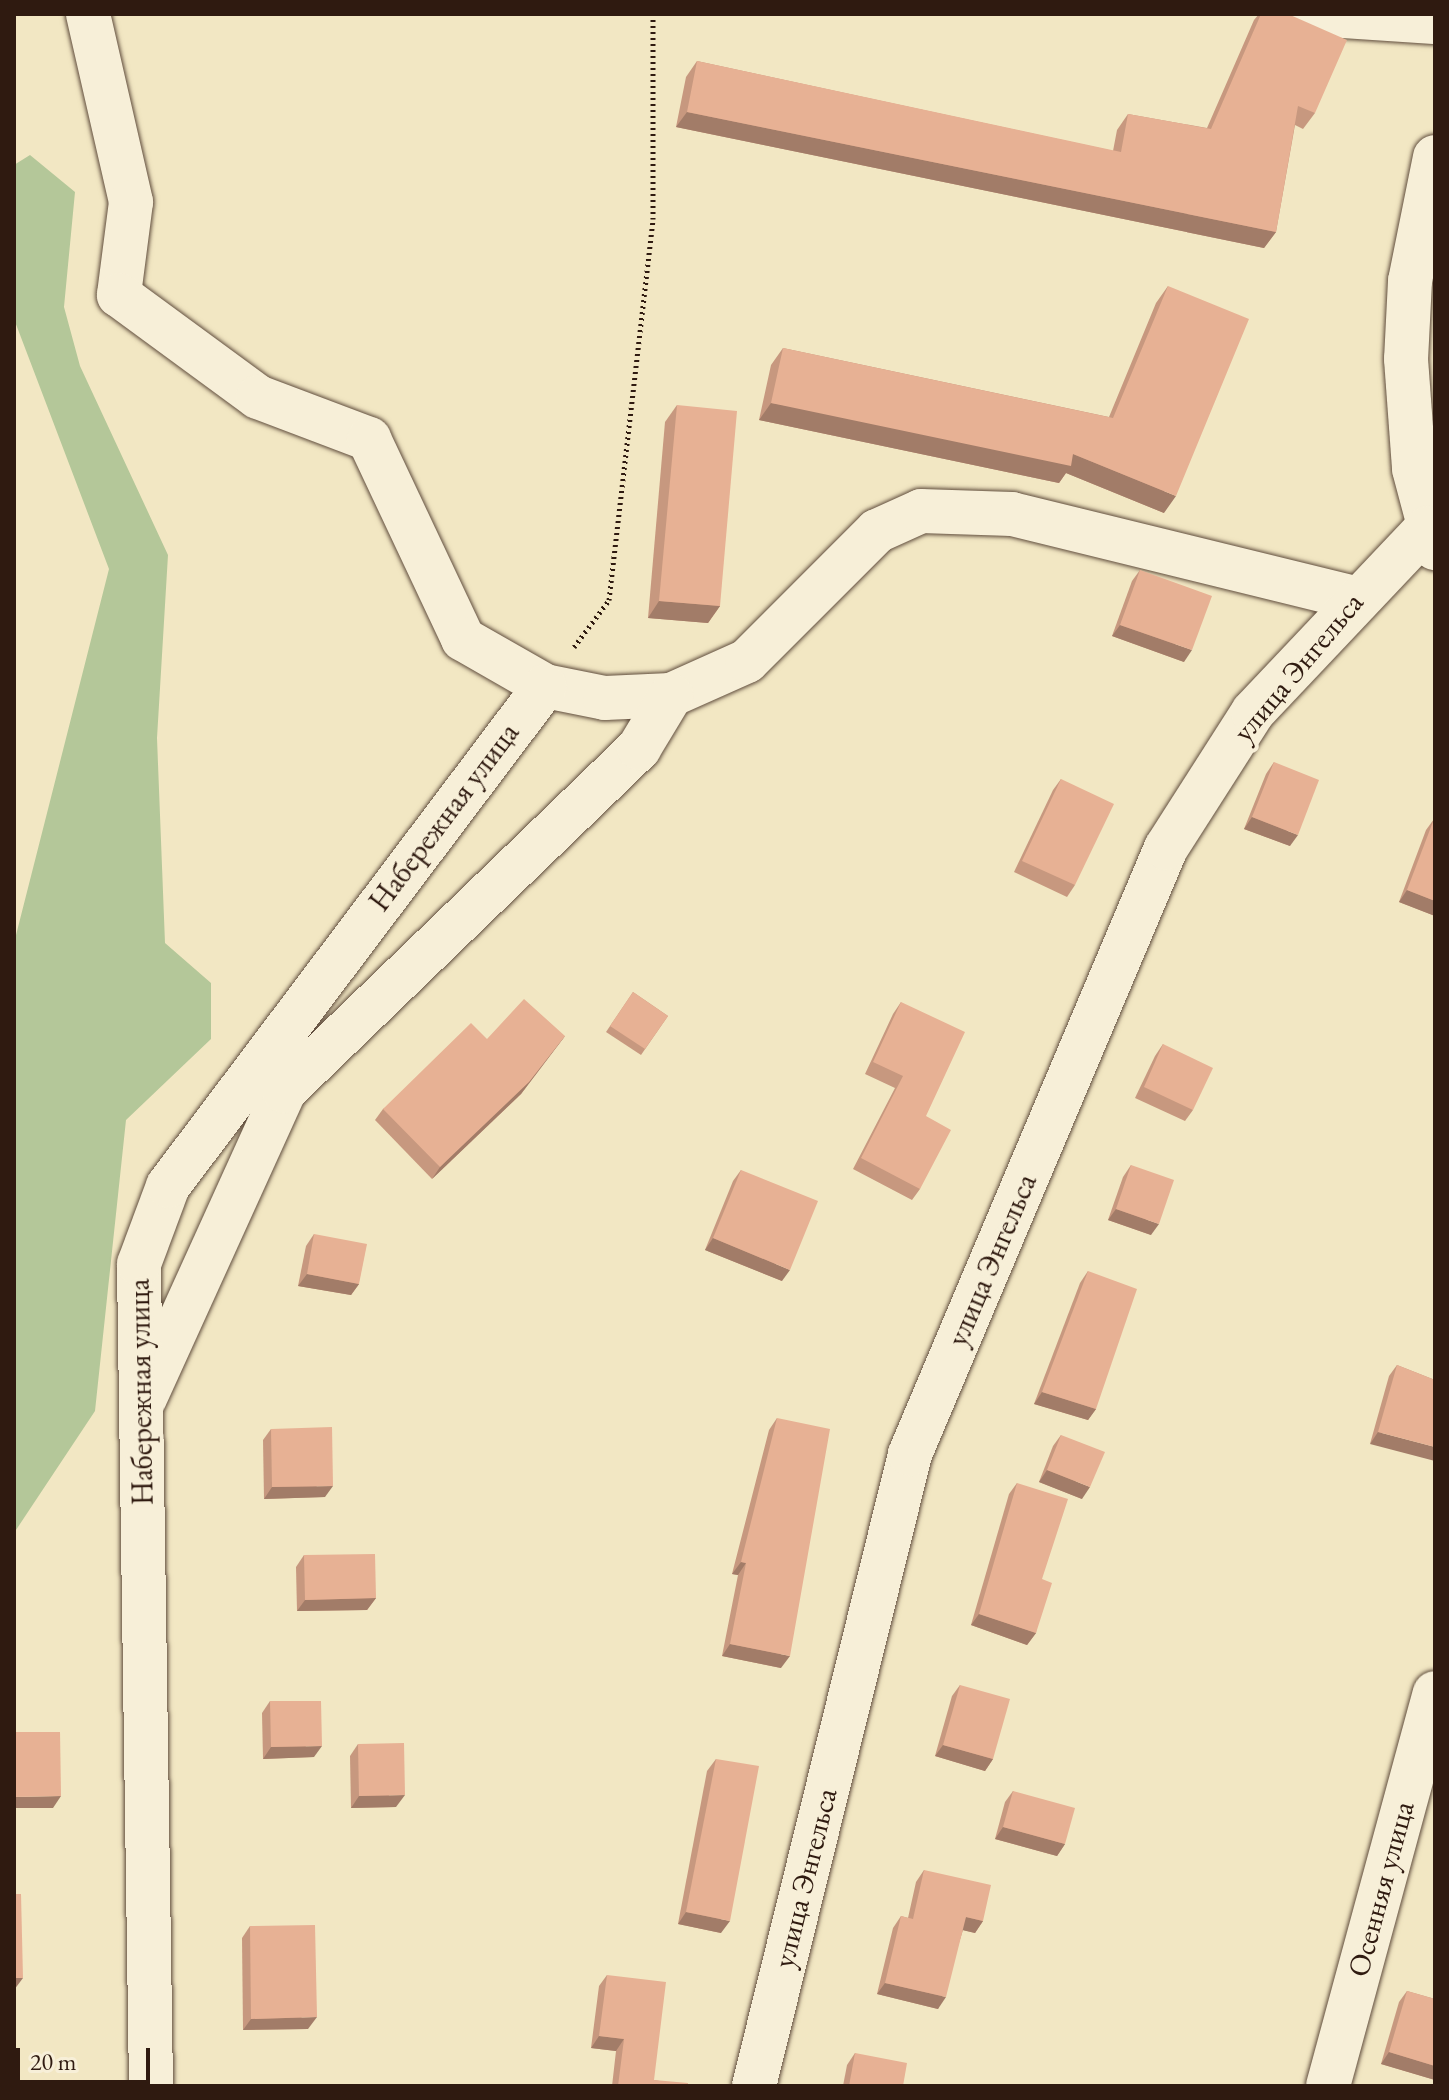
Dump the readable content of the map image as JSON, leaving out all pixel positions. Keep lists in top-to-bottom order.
{
  "streets": {
    "street": ["улица Энгельса", "Набережная улица", "Осенняя улица"]
  },
  "scale_bar": "20 m"
}
